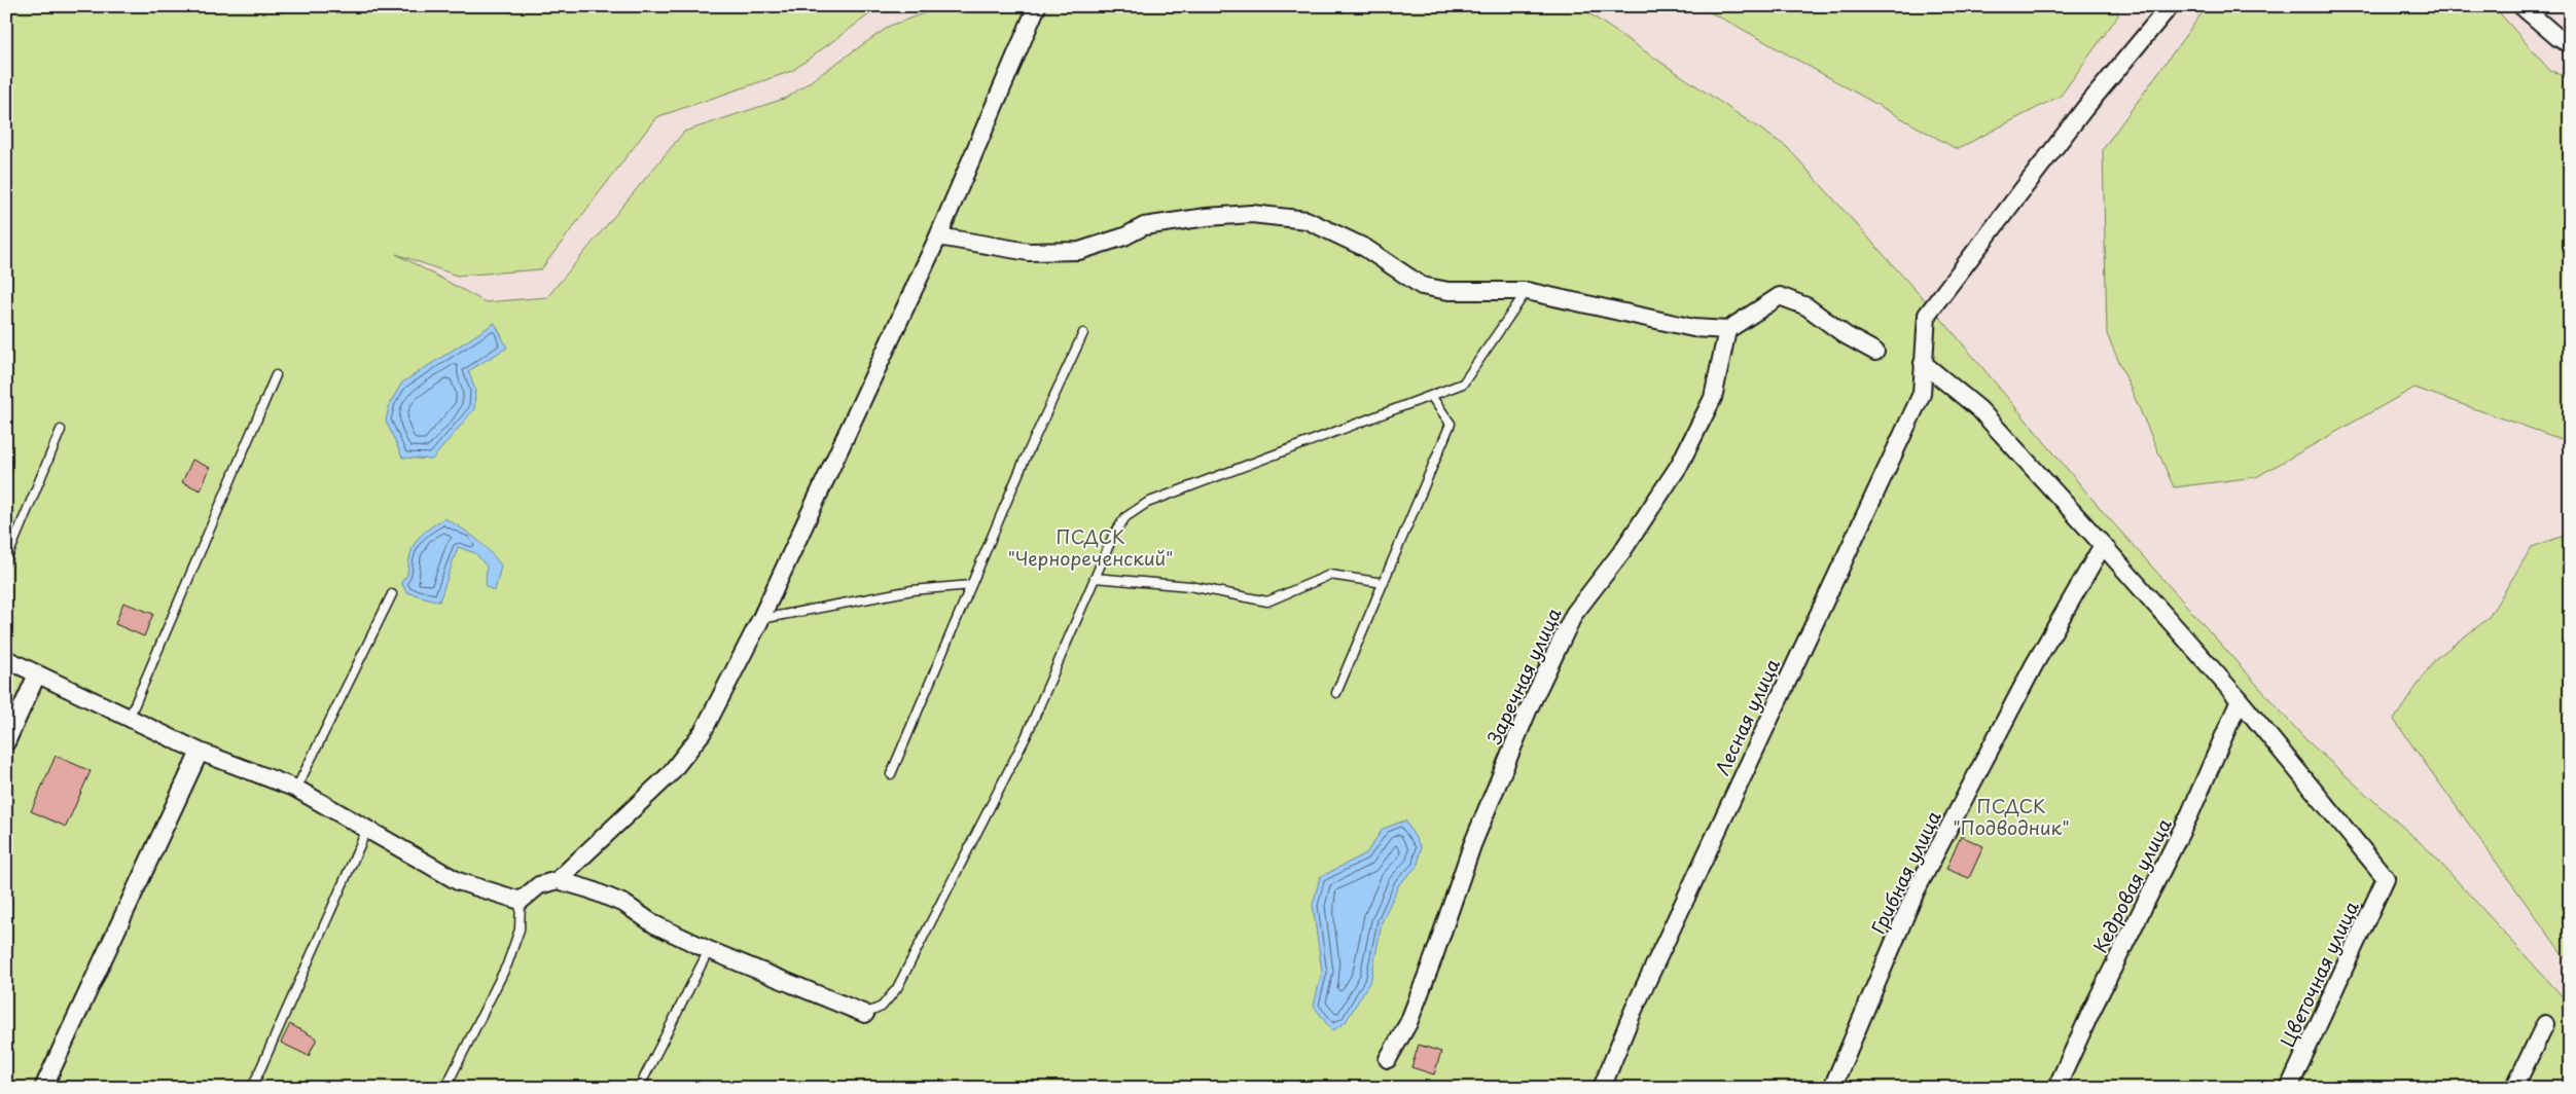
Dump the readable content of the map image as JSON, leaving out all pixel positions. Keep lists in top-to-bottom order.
{
  "streets": {
    "street": [
      "Заречная улица",
      "Лесная улица",
      "Грибная улица",
      "Кедровая улица",
      "Цветочная улица"
    ]
  },
  "crossings": [
    ["Кедровая улица", "Цветочная улица"]
  ],
  "parks": ["ПСДСК \"Чернореченский\"", "ПСДСК \"Подводник\""]
}
